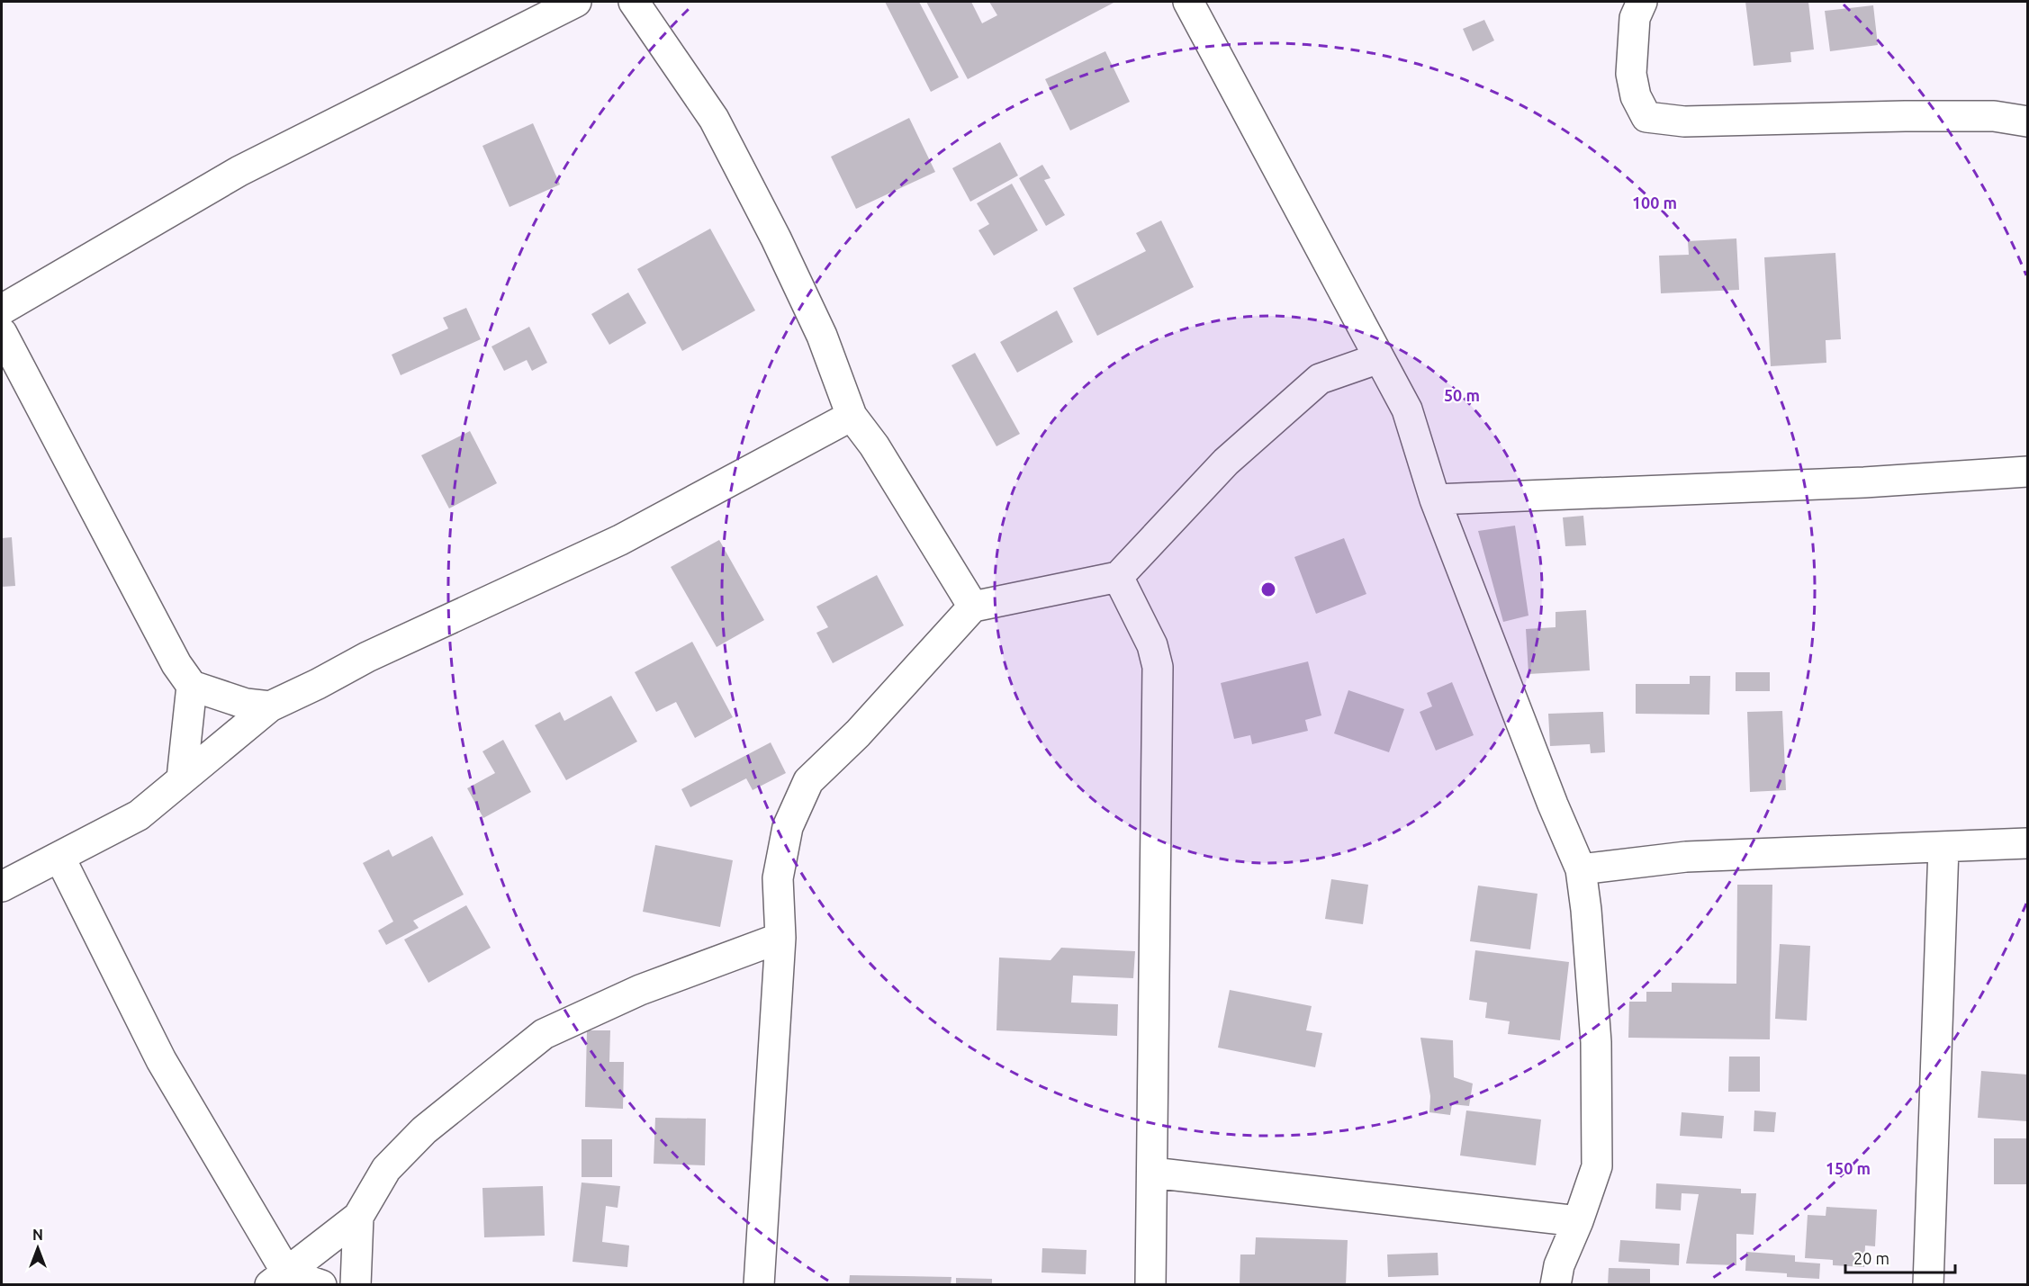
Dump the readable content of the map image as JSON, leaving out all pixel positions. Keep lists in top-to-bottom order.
{
  "scale_bar": "20 m",
  "north": "top",
  "rings": ["100 m", "50 m", "150 m"]
}
